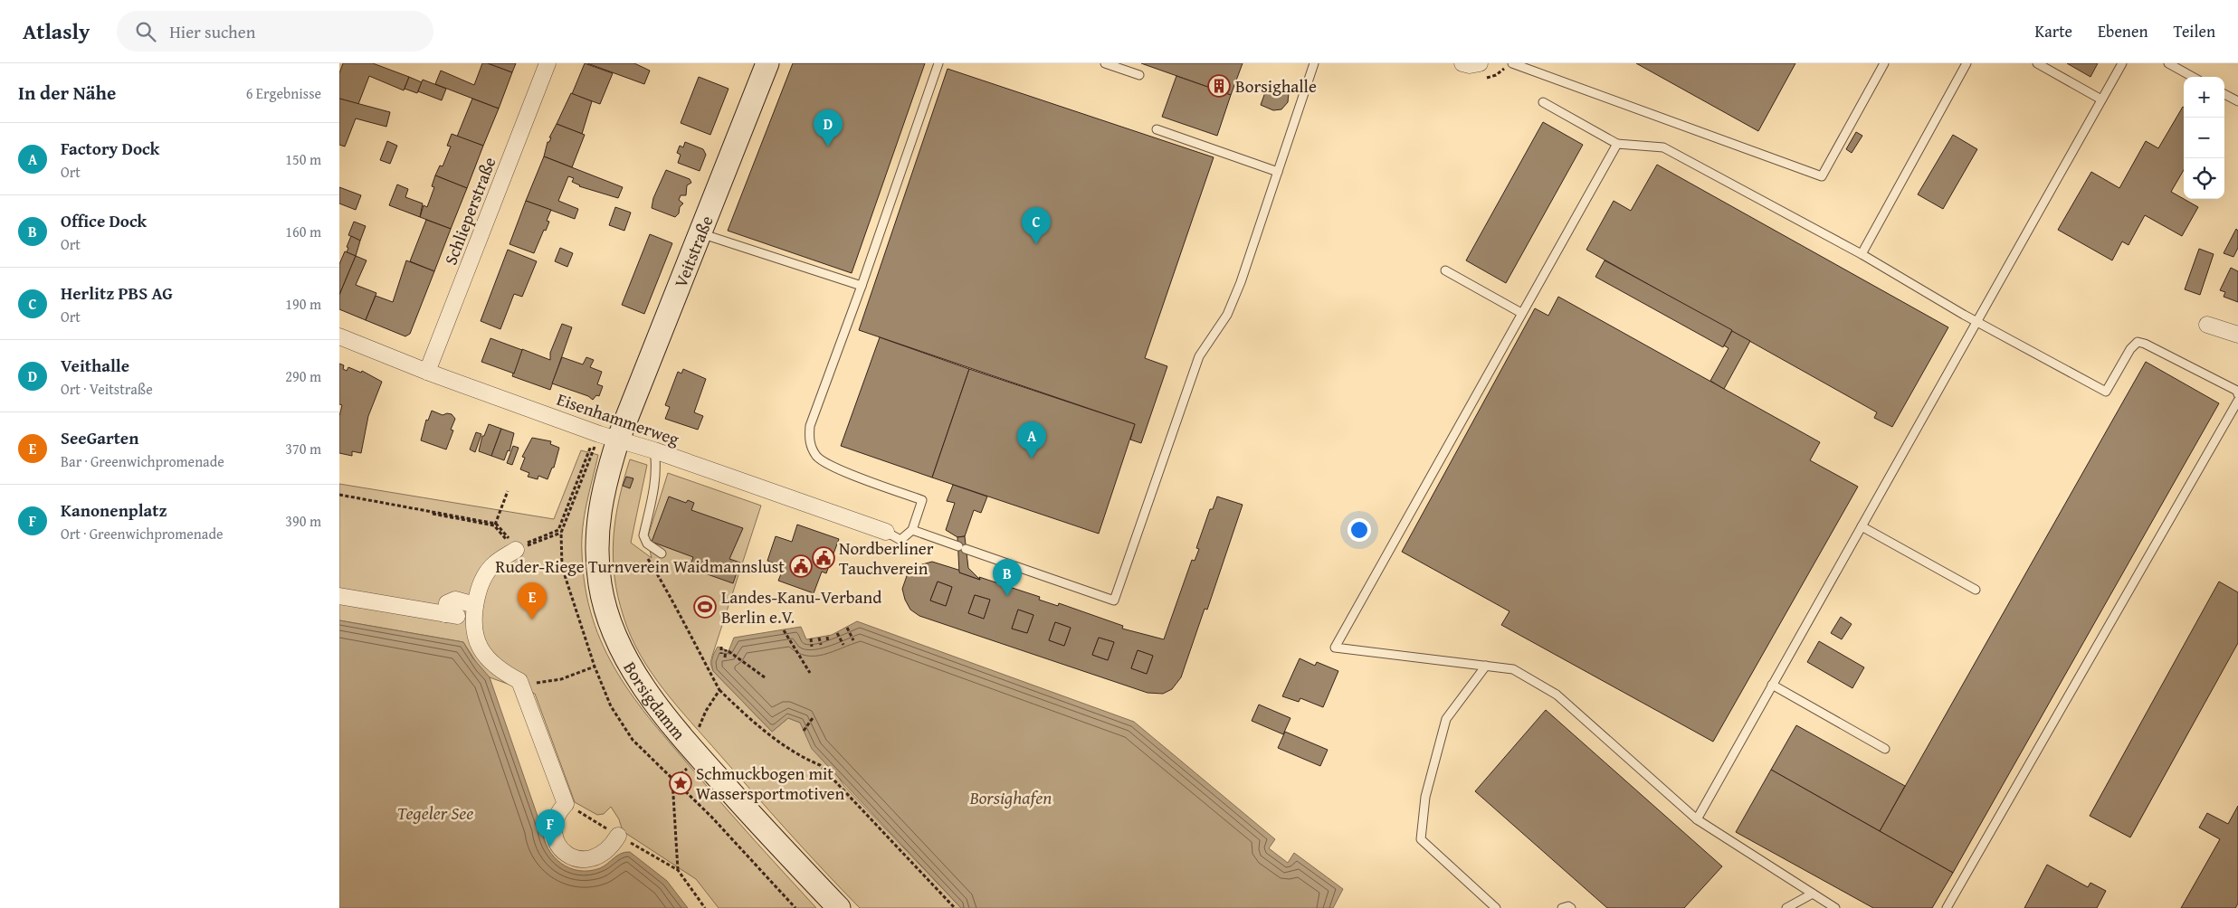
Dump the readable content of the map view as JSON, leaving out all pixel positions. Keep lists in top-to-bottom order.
{
  "streets": {
    "street": [
      "Schlieperstraße",
      "Veitstraße",
      "Eisenhammerweg",
      "Borsigdamm"
    ]
  },
  "crossings": [
    ["Schlieperstraße", "Eisenhammerweg"],
    ["Veitstraße", "Eisenhammerweg"],
    ["Veitstraße", "Borsigdamm"],
    ["Eisenhammerweg", "Borsigdamm"]
  ],
  "water": ["Borsighafen", "Tegeler See"],
  "places": {
    "building": ["Borsighalle"],
    "public building": ["Nordberliner Tauchverein", "Ruder-Riege Turnverein Waidmannslust"],
    "sports": ["Landes-Kanu-Verband Berlin e.V."],
    "place": ["Schmuckbogen mit Wassersportmotiven"]
  },
  "page": {
    "header": "Atlasly",
    "search": "Hier suchen",
    "nav": ["Karte", "Ebenen", "Teilen"],
    "heading": ["In der Nähe", "6 Ergebnisse"],
    "map_buttons": ["+", "−"],
    "pins": [
      "D",
      "C",
      "A",
      "B",
      "E",
      "F"
    ],
    "list": [
      {
        "mark": "A",
        "name": "Factory Dock",
        "note": "Ort",
        "value": "150 m"
      },
      {
        "mark": "B",
        "name": "Office Dock",
        "note": "Ort",
        "value": "160 m"
      },
      {
        "mark": "C",
        "name": "Herlitz PBS AG",
        "note": "Ort",
        "value": "190 m"
      },
      {
        "mark": "D",
        "name": "Veithalle",
        "note": "Ort · Veitstraße",
        "value": "290 m"
      },
      {
        "mark": "E",
        "name": "SeeGarten",
        "note": "Bar · Greenwichpromenade",
        "value": "370 m"
      },
      {
        "mark": "F",
        "name": "Kanonenplatz",
        "note": "Ort · Greenwichpromenade",
        "value": "390 m"
      }
    ]
  }
}
